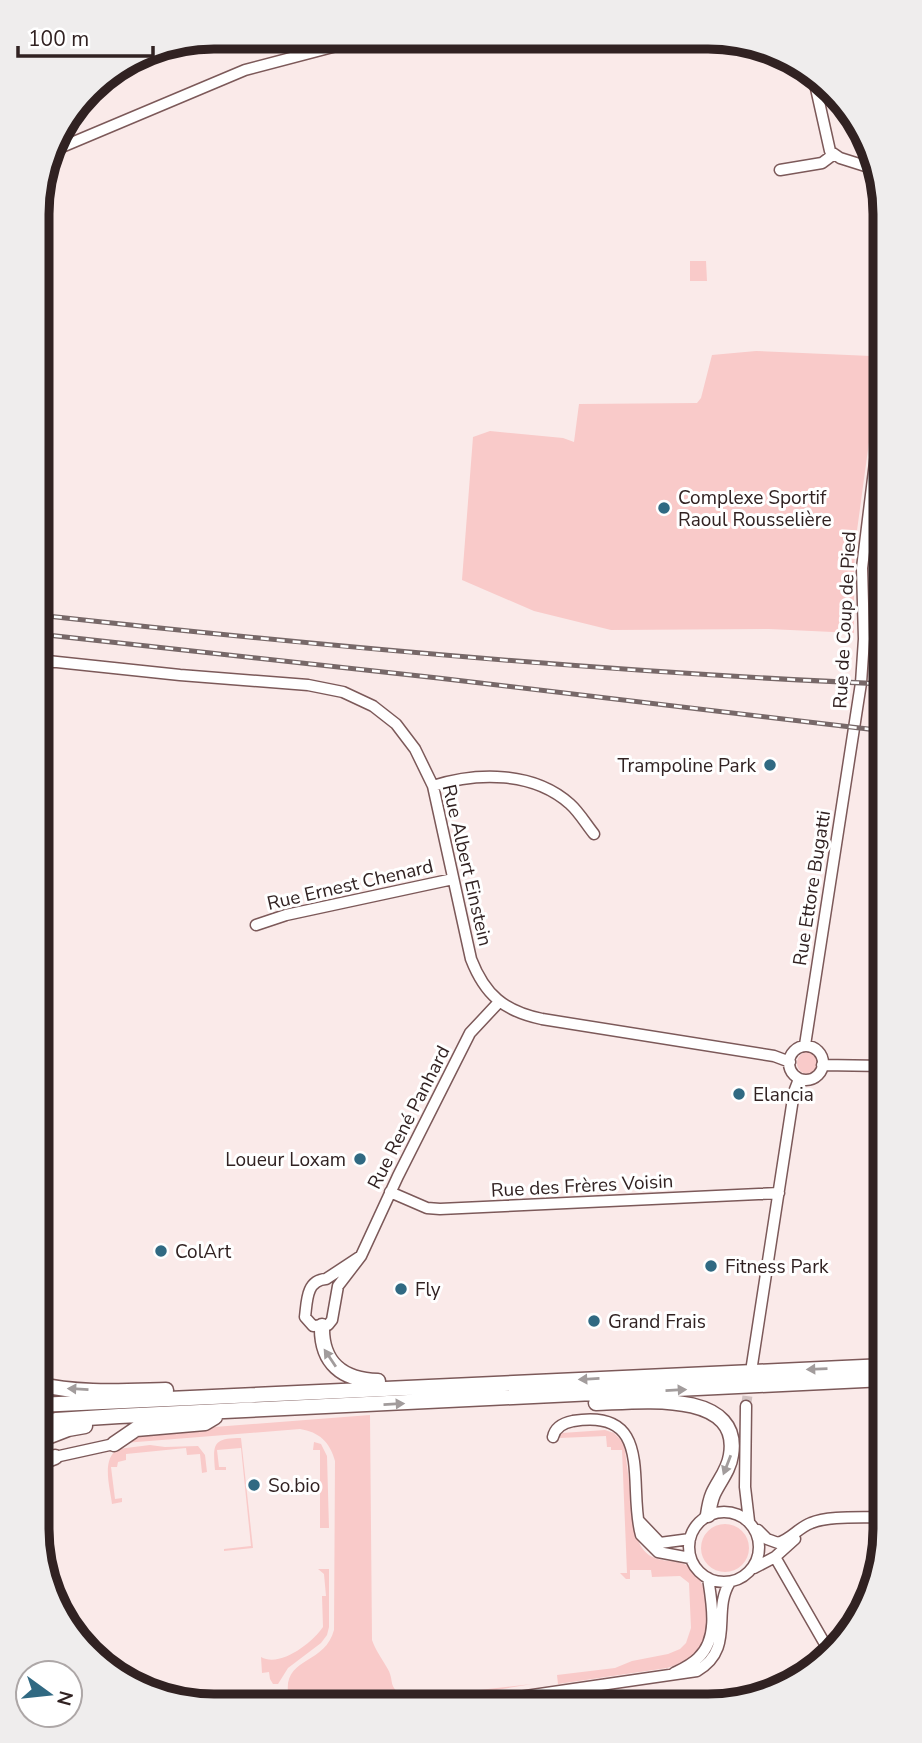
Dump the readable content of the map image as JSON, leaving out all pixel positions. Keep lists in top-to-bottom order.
{
  "streets": {
    "street": [
      "Rue de Coup de Pied",
      "Rue Albert Einstein",
      "Rue Ernest Chenard",
      "Rue Ettore Bugatti",
      "Rue René Panhard",
      "Rue des Frères Voisin"
    ]
  },
  "crossings": [
    ["Rue de Coup de Pied", "Rue Ettore Bugatti"],
    ["Rue Albert Einstein", "Rue Ernest Chenard"],
    ["Rue Albert Einstein", "Rue Ettore Bugatti"],
    ["Rue Albert Einstein", "Rue René Panhard"],
    ["Rue René Panhard", "Rue des Frères Voisin"]
  ],
  "places": [
    "Complexe Sportif Raoul Rousselière",
    "Trampoline Park",
    "Elancia",
    "Loueur Loxam",
    "ColArt",
    "Fitness Park",
    "Fly",
    "Grand Frais",
    "So.bio"
  ],
  "scale_bar": "100 m",
  "north": "right"
}
